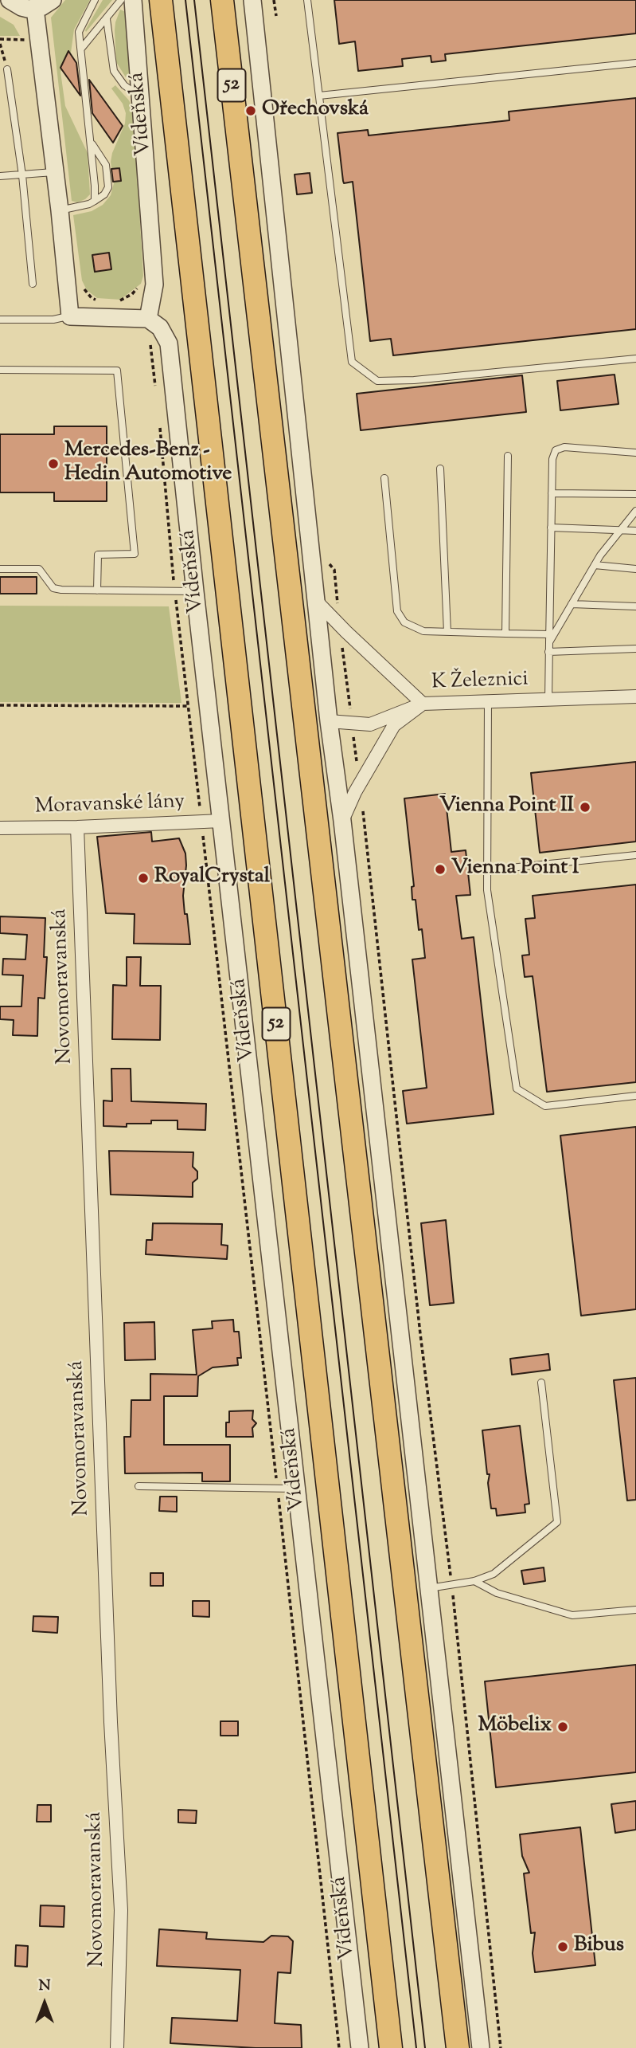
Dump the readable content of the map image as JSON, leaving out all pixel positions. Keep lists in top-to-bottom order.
{
  "streets": {
    "highway": ["52", "Vídeňská"],
    "street": ["K Železnici", "Moravanské lány", "Novomoravanská"]
  },
  "crossings": [
    ["Vídeňská", "Moravanské lány"],
    ["Moravanské lány", "Novomoravanská"]
  ],
  "places": [
    "Ořechovská",
    "Mercedes-Benz - Hedin Automotive",
    "Vienna Point II",
    "Vienna Point I",
    "RoyalCrystal",
    "Möbelix",
    "Bibus"
  ],
  "north": "top"
}
